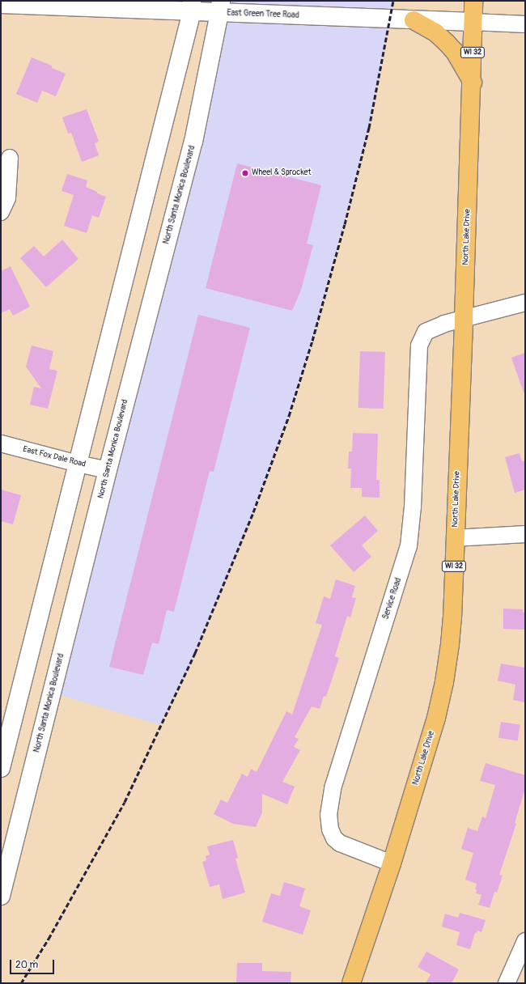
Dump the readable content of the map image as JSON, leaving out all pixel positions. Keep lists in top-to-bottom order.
{
  "streets": {
    "main road": ["WI 32", "North Lake Drive"],
    "street": [
      "East Green Tree Road",
      "North Santa Monica Boulevard",
      "East Fox Dale Road",
      "Service Road"
    ]
  },
  "crossings": [
    ["East Green Tree Road", "North Santa Monica Boulevard"],
    ["East Green Tree Road", "North Lake Drive"],
    ["North Santa Monica Boulevard", "East Fox Dale Road"],
    ["North Lake Drive", "Service Road"]
  ],
  "places": ["Wheel & Sprocket"],
  "scale_bar": "20 m"
}
